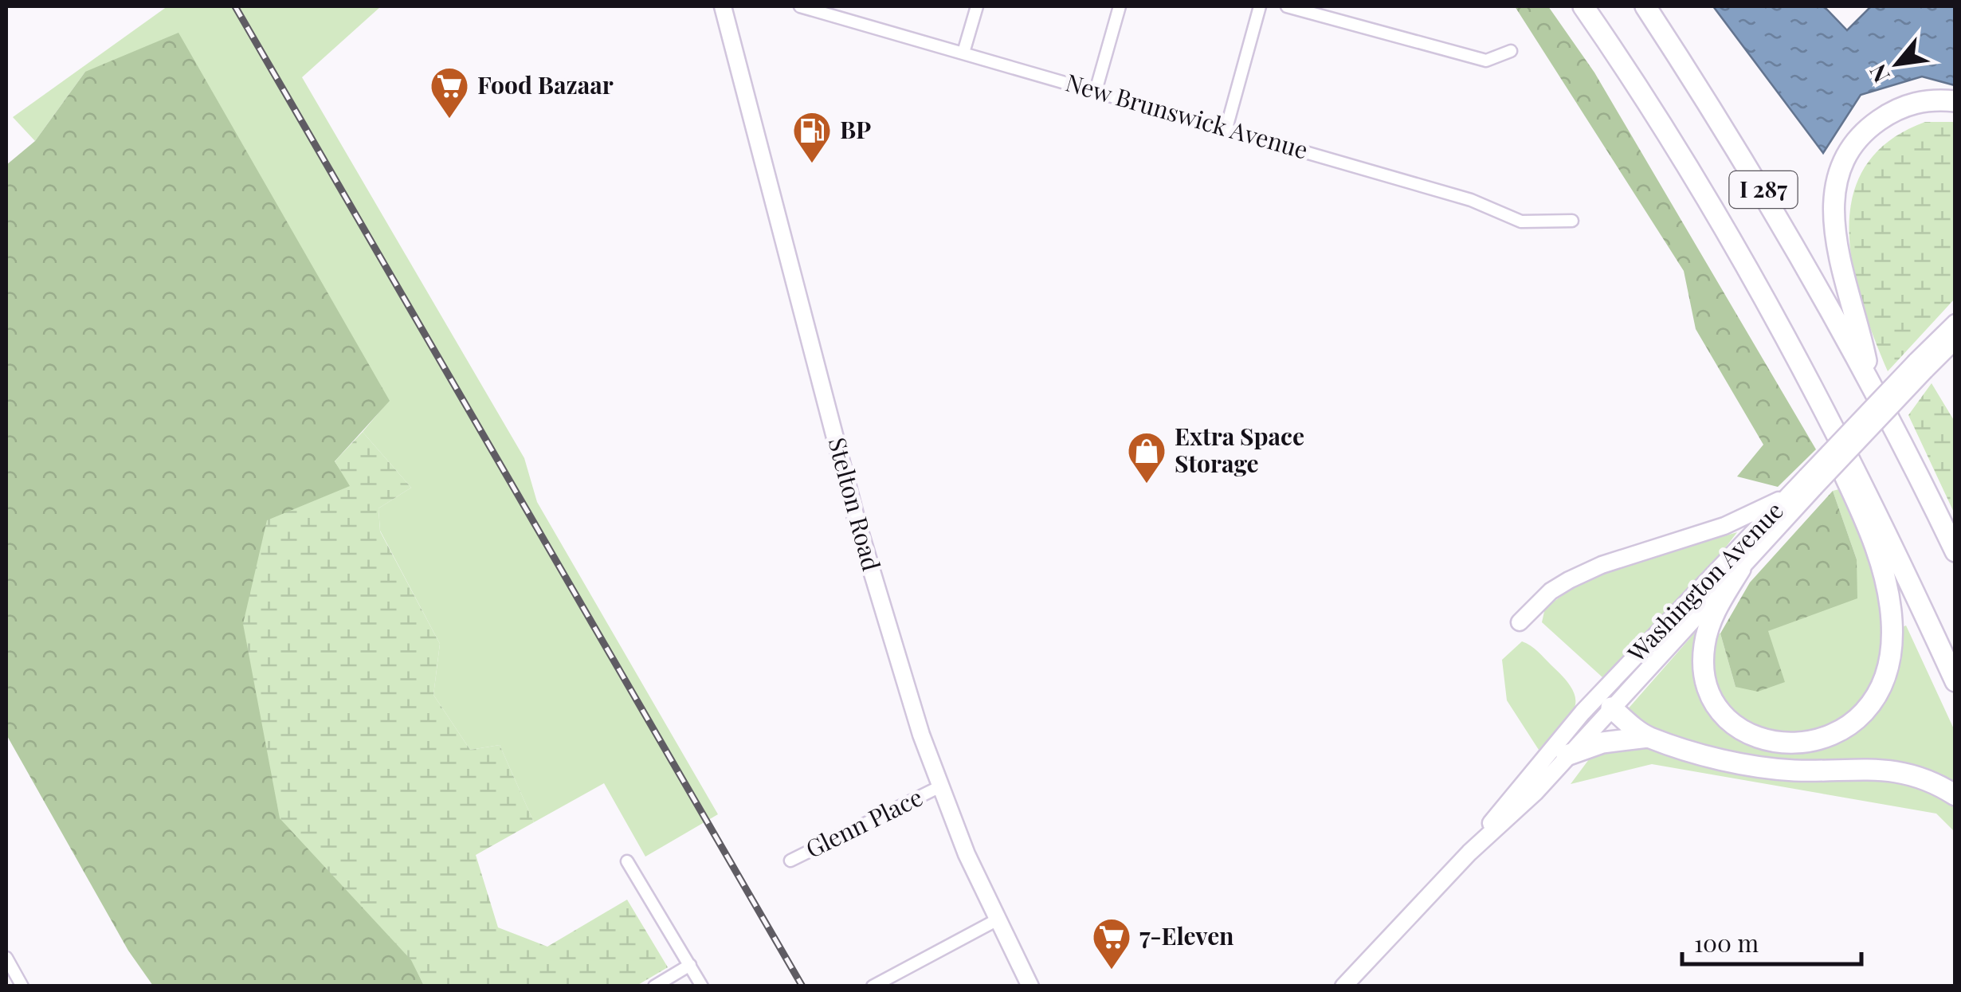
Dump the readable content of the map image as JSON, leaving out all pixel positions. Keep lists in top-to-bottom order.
{
  "streets": {
    "highway": ["I 287"],
    "main road": ["Stelton Road", "Washington Avenue"],
    "street": ["New Brunswick Avenue", "Glenn Place"]
  },
  "crossings": [
    ["Stelton Road", "Glenn Place"]
  ],
  "places": {
    "supermarket": ["Food Bazaar", "7-Eleven"],
    "fuel station": ["BP"],
    "shop": ["Extra Space Storage"]
  },
  "scale_bar": "100 m",
  "north": "bottom left"
}
